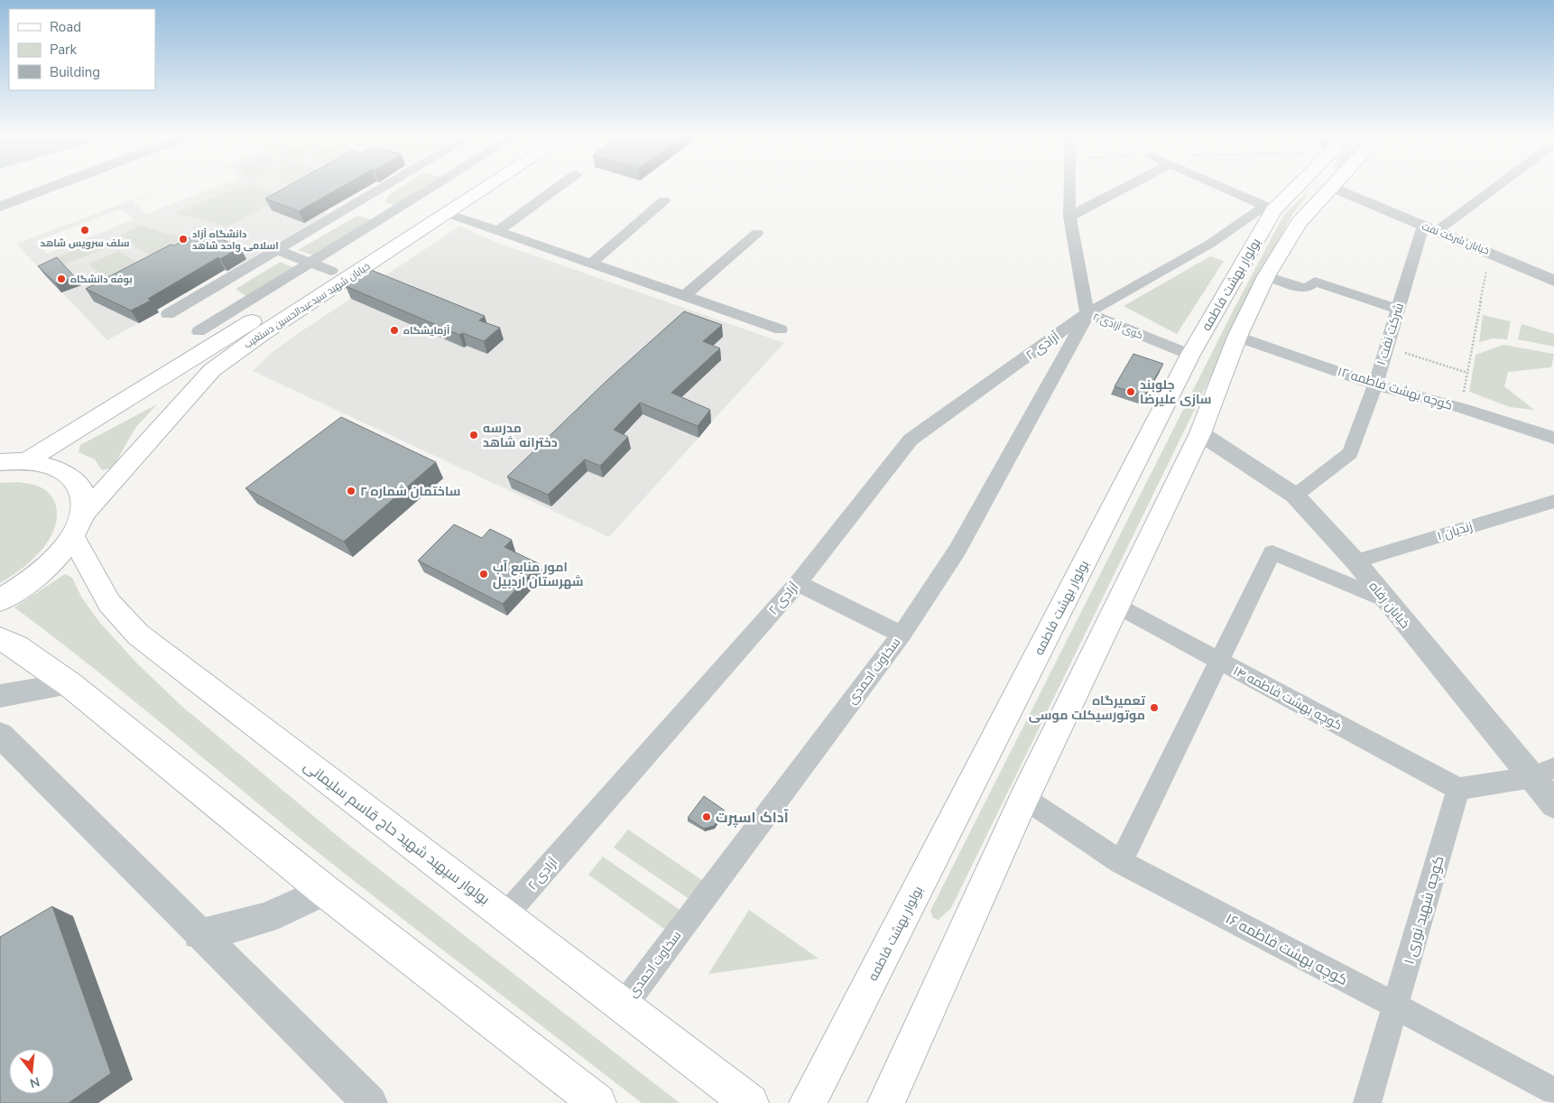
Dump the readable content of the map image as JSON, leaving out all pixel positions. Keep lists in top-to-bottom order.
{
  "streets": {
    "main road": ["بولوار بهشت فاطمه", "خیابان شهید سیدعبدالحسین دستغیب", "بولوار سپهبد شهید حاج قاسم سلیمانی"],
    "street": [
      "خیابان شرکت نفت",
      "کوی آزادی ۲",
      "شرکت نفت ۱",
      "آزادی ۲",
      "کوچه بهشت فاطمه ۱۲",
      "زندیان ۱",
      "خیابان رفاه",
      "سخاوت احمدی",
      "کوچه بهشت فاطمه ۱۴",
      "کوچه شهید نوری ۱",
      "کوچه بهشت فاطمه ۱۶"
    ]
  },
  "crossings": [
    ["خیابان شرکت نفت", "شرکت نفت ۱"],
    ["بولوار بهشت فاطمه", "کوی آزادی ۲"],
    ["بولوار بهشت فاطمه", "آزادی ۲"],
    ["خیابان شهید سیدعبدالحسین دستغیب", "بولوار سپهبد شهید حاج قاسم سلیمانی"],
    ["کوی آزادی ۲", "آزادی ۲"],
    ["کوی آزادی ۲", "سخاوت احمدی"],
    ["شرکت نفت ۱", "کوچه بهشت فاطمه ۱۲"],
    ["شرکت نفت ۱", "خیابان رفاه"],
    ["آزادی ۲", "سخاوت احمدی"],
    ["آزادی ۲", "بولوار سپهبد شهید حاج قاسم سلیمانی"],
    ["زندیان ۱", "خیابان رفاه"],
    ["سخاوت احمدی", "بولوار سپهبد شهید حاج قاسم سلیمانی"],
    ["کوچه بهشت فاطمه ۱۴", "کوچه شهید نوری ۱"],
    ["کوچه شهید نوری ۱", "کوچه بهشت فاطمه ۱۶"]
  ],
  "places": [
    "سلف سرویس شاهد",
    "دانشگاه آزاد اسلامی واحد شاهد",
    "بوفه دانشگاه",
    "آزمایشگاه",
    "جلوبند سازی علیرضا",
    "مدرسه دخترانه شاهد",
    "ساختمان شماره ۲",
    "امور منابع آب شهرستان اردبیل",
    "تعمیرگاه موتورسیکلت موسی",
    "آداک اسپرت"
  ],
  "legend": ["Road", "Park", "Building"],
  "north": "bottom"
}
